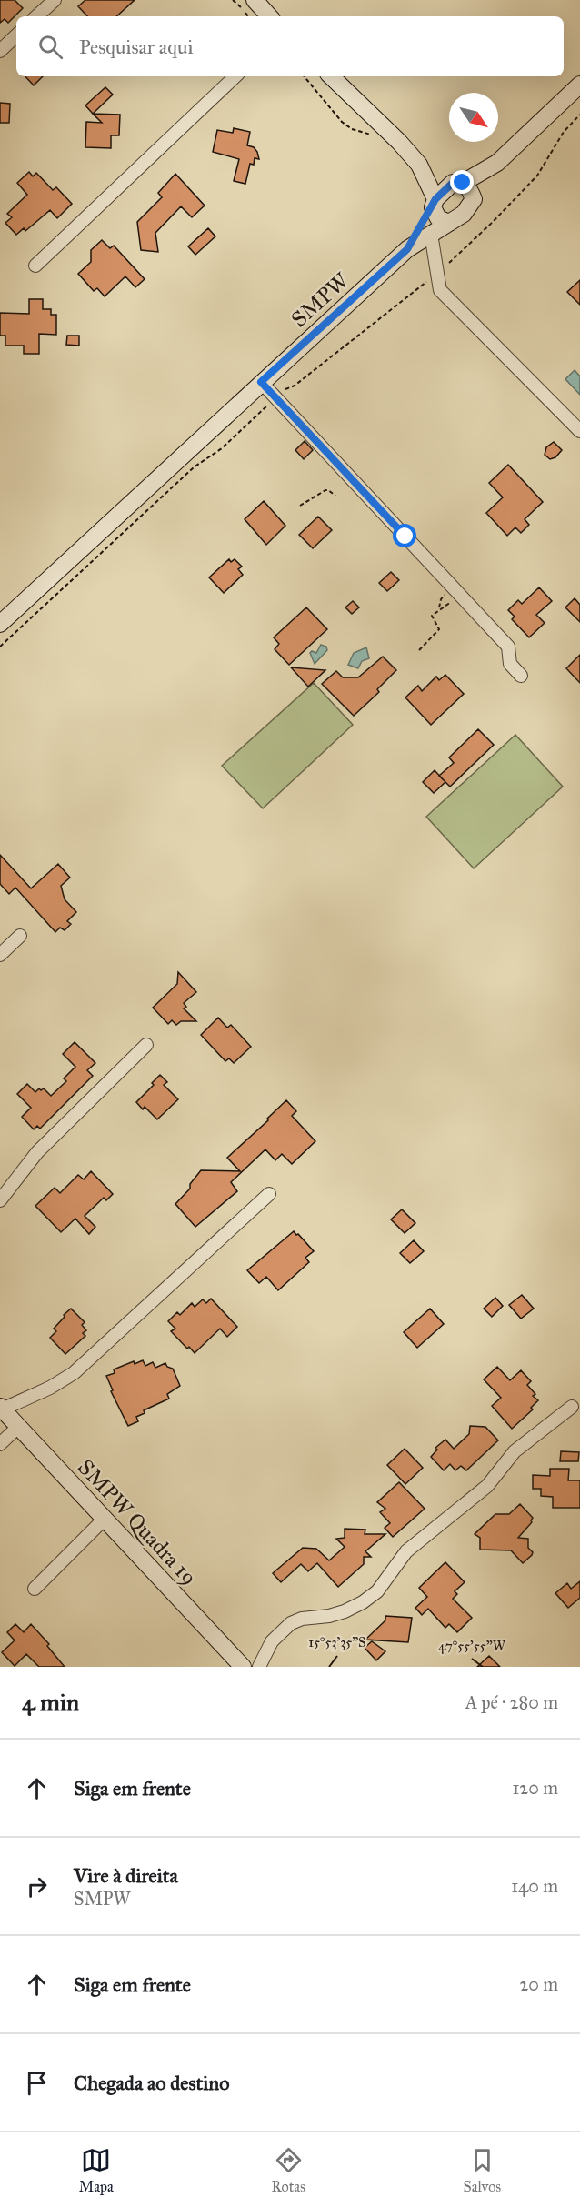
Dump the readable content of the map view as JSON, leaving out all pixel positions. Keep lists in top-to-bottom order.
{
  "streets": {
    "street": ["SMPW", "SMPW Quadra 19"]
  },
  "north": "bottom right",
  "page": {
    "search": "Pesquisar aqui",
    "heading": ["4 min", "A pé · 280 m"],
    "list": [
      ["Siga em frente", "120 m"],
      ["Vire à direita", "SMPW", "140 m"],
      ["Siga em frente", "20 m"],
      "Chegada ao destino"
    ],
    "nav": ["Mapa", "Rotas", "Salvos"]
  },
  "coordinates": ["15°53'35\"S", "47°55'55\"W"]
}
